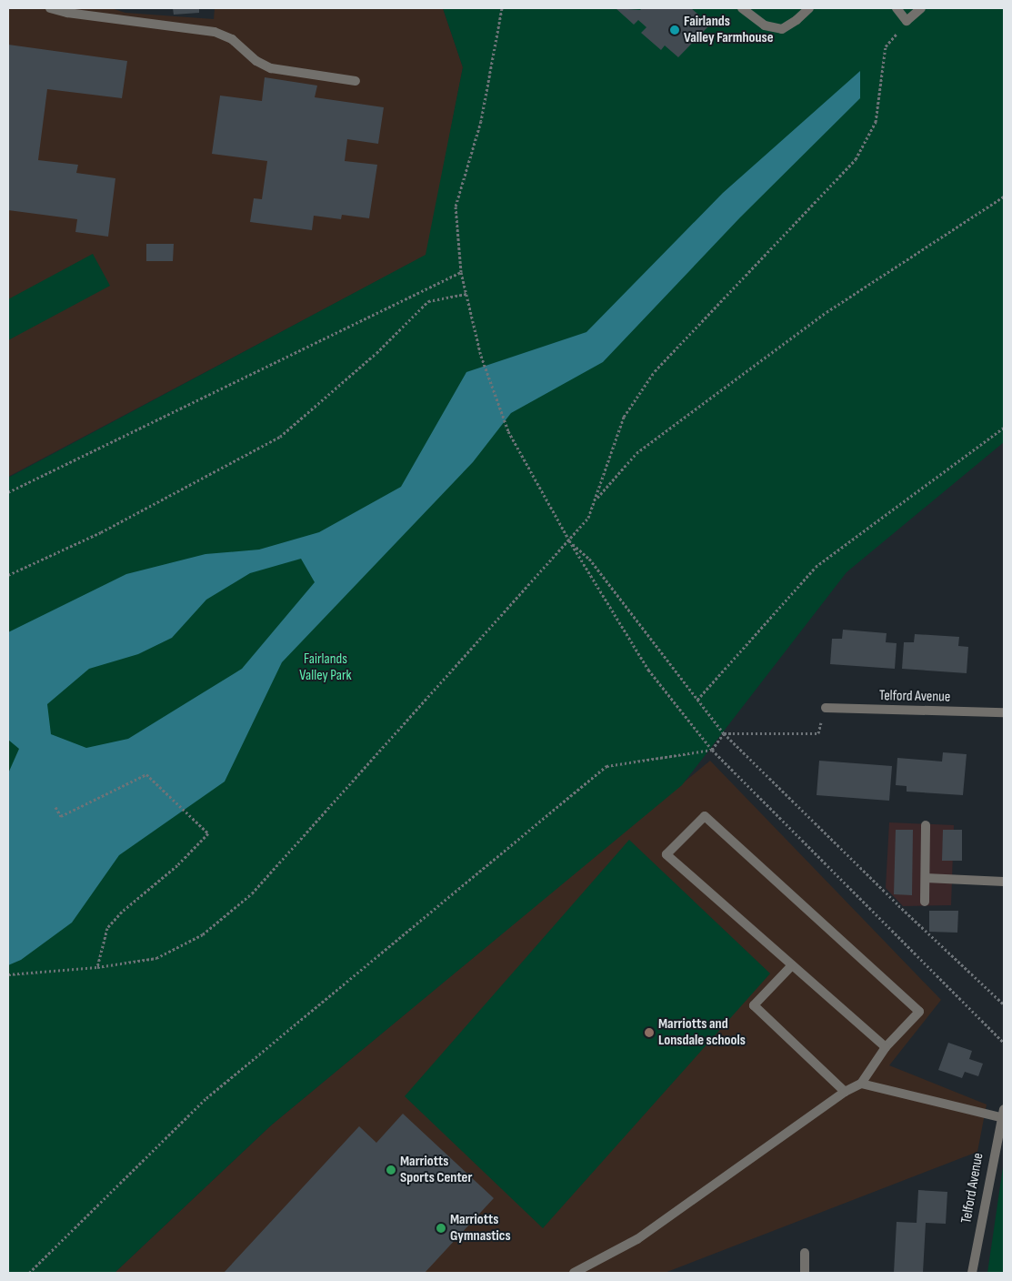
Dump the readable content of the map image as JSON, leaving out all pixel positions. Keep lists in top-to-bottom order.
{
  "streets": {
    "street": ["Telford Avenue"]
  },
  "parks": ["Fairlands Valley Park"],
  "places": [
    "Fairlands Valley Farmhouse",
    "Marriotts and Lonsdale schools",
    "Marriotts Sports Center",
    "Marriotts Gymnastics"
  ]
}
